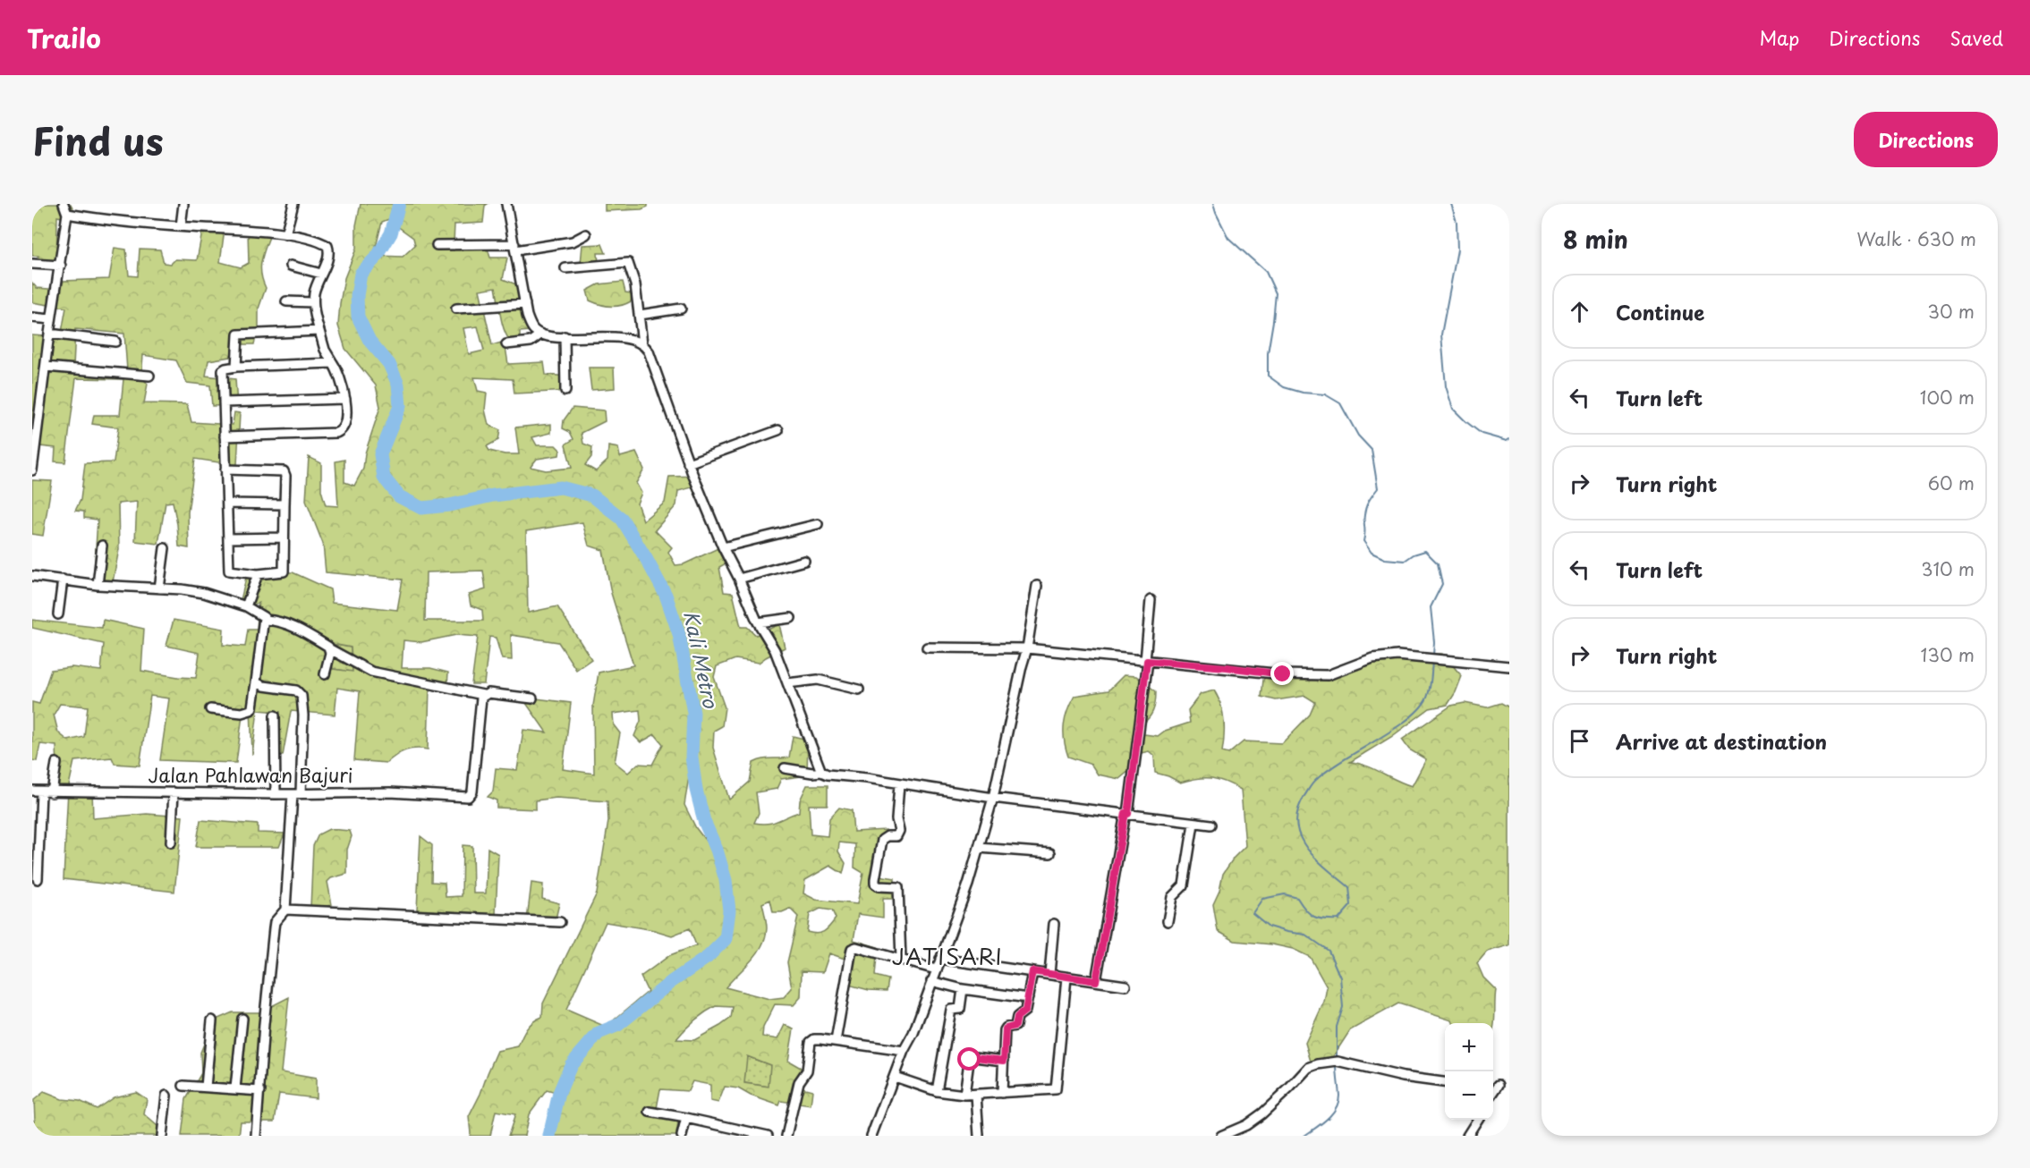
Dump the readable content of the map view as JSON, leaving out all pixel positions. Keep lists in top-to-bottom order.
{
  "streets": {
    "street": ["Jalan Pahlawan Bajuri"]
  },
  "districts": ["JATISARI"],
  "water": ["Kali Metro"],
  "page": {
    "header": "Trailo",
    "nav": ["Map", "Directions", "Saved"],
    "title": "Find us",
    "buttons": "Directions",
    "heading": ["8 min", "Walk · 630 m"],
    "list": [
      ["Continue", "30 m"],
      ["Turn left", "100 m"],
      ["Turn right", "60 m"],
      ["Turn left", "310 m"],
      ["Turn right", "130 m"],
      "Arrive at destination"
    ],
    "map_buttons": ["+", "−"]
  }
}
